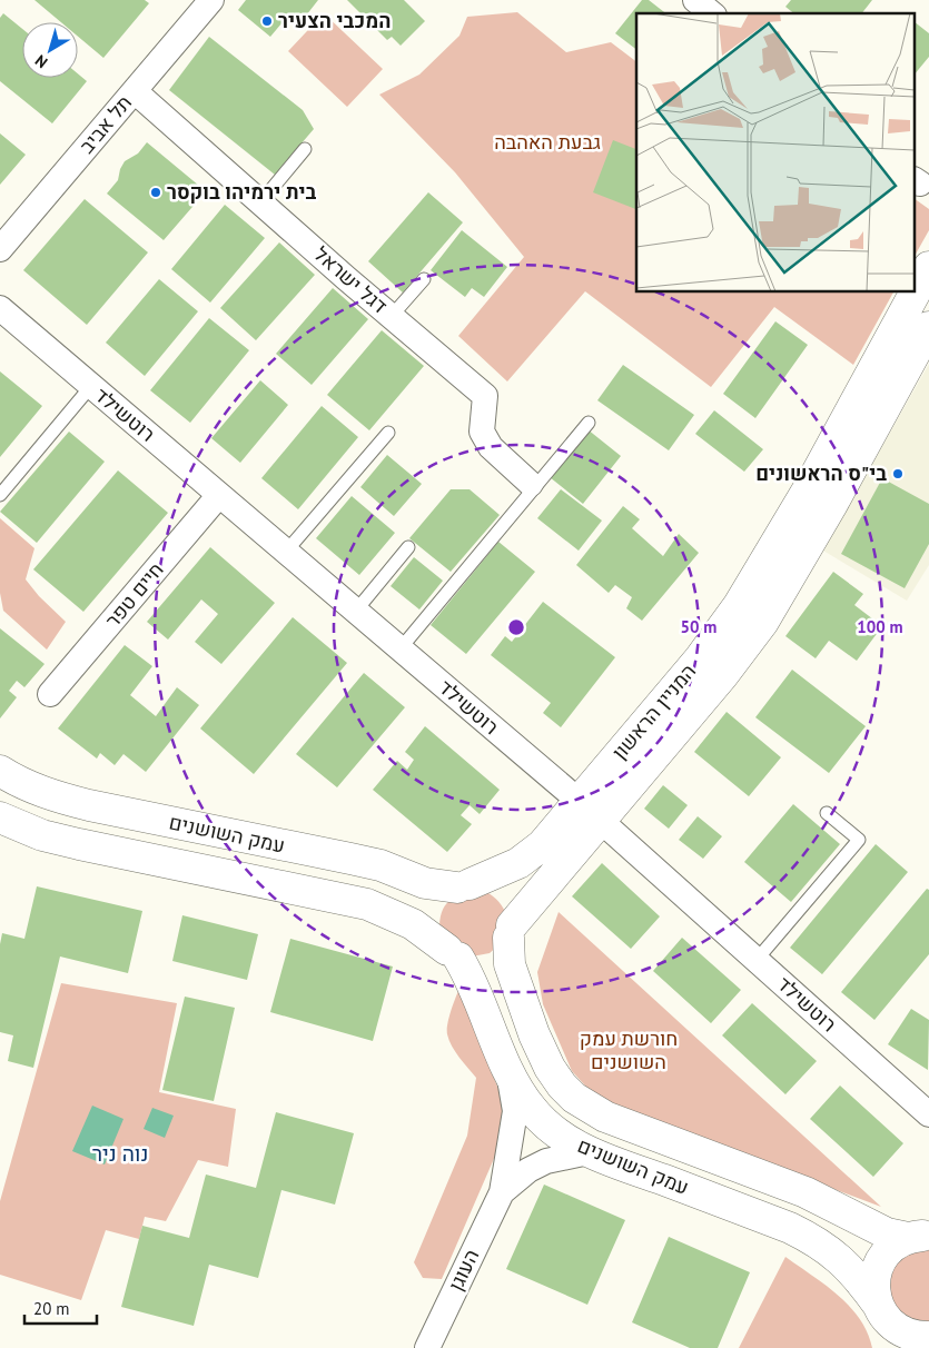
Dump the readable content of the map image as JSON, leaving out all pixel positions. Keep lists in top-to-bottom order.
{
  "streets": {
    "street": [
      "תל אביב",
      "דגל ישראל",
      "רוטשילד",
      "חיים טפר",
      "המניין הראשון",
      "עמק השושנים",
      "העוגן"
    ]
  },
  "crossings": [
    ["תל אביב", "דגל ישראל"],
    ["רוטשילד", "חיים טפר"],
    ["רוטשילד", "המניין הראשון"],
    ["המניין הראשון", "עמק השושנים"],
    ["עמק השושנים", "העוגן"]
  ],
  "districts": ["נוה ניר"],
  "parks": ["גבעת האהבה", "חורשת עמק השושנים"],
  "places": ["המכבי הצעיר", "בית ירמיהו בוקסר", "בי\"ס הראשונים"],
  "scale_bar": "20 m",
  "north": "bottom left",
  "rings": ["50 m", "100 m"]
}
